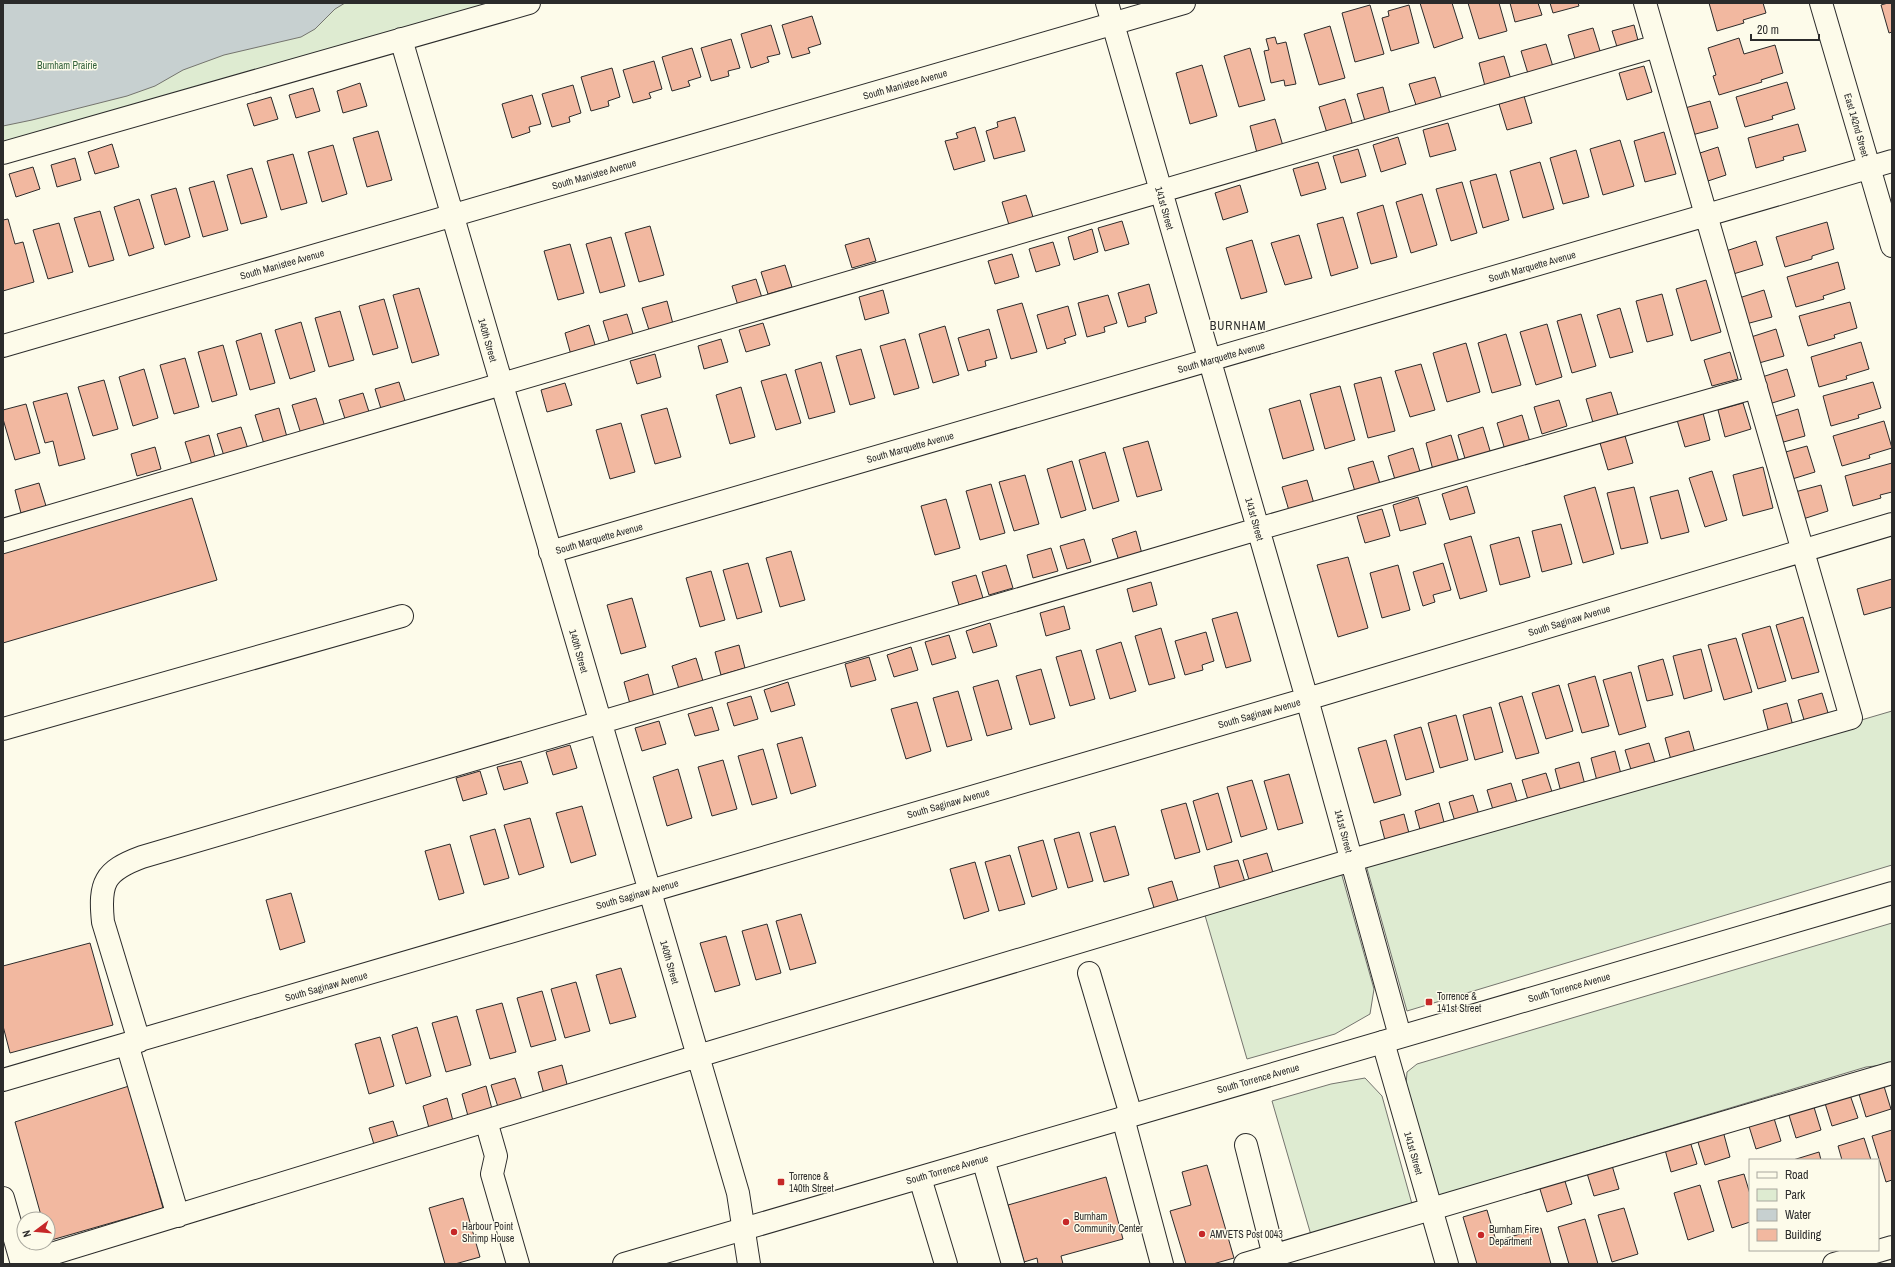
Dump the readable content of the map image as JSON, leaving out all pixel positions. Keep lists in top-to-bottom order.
{
  "streets": {
    "street": [
      "South Manistee Avenue",
      "East 142nd Street",
      "141st Street",
      "South Marquette Avenue",
      "140th Street",
      "South Saginaw Avenue",
      "South Torrence Avenue"
    ]
  },
  "crossings": [
    ["South Manistee Avenue", "141st Street"],
    ["South Manistee Avenue", "140th Street"],
    ["East 142nd Street", "South Marquette Avenue"],
    ["141st Street", "South Marquette Avenue"],
    ["141st Street", "South Saginaw Avenue"],
    ["141st Street", "South Torrence Avenue"],
    ["South Marquette Avenue", "140th Street"],
    ["140th Street", "South Saginaw Avenue"],
    ["140th Street", "South Torrence Avenue"]
  ],
  "districts": ["BURNHAM"],
  "parks": ["Burnham Prairie"],
  "places": {
    "transit": ["Torrence & 141st Street", "Torrence & 140th Street"],
    "other": [
      "Burnham Community Center",
      "Harbour Point Shrimp House",
      "AMVETS Post 0043",
      "Burnham Fire Department"
    ]
  },
  "legend": [
    "Road",
    "Park",
    "Water",
    "Building"
  ],
  "scale_bar": "20 m",
  "north": "left"
}
